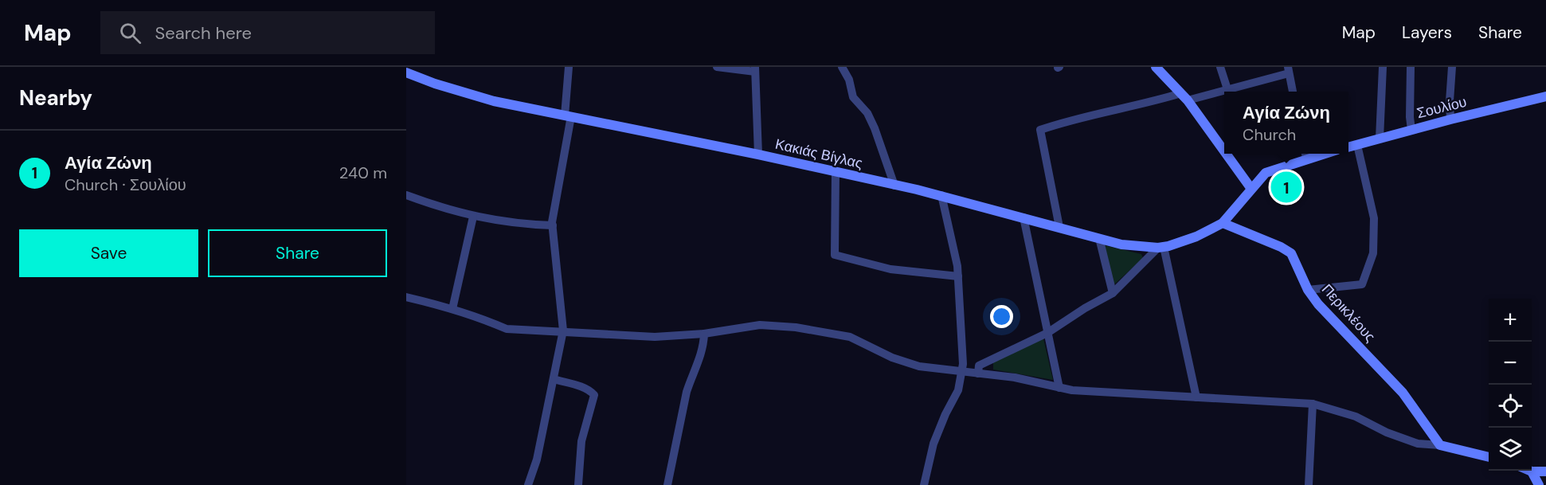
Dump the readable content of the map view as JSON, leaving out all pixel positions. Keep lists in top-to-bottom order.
{
  "streets": {
    "street": ["Σουλίου", "Κακιάς Βίγλας", "Περικλέους"]
  },
  "crossings": [
    ["Κακιάς Βίγλας", "Περικλέους"]
  ],
  "page": {
    "header": "Map",
    "search": "Search here",
    "nav": ["Map", "Layers", "Share"],
    "heading": "Nearby",
    "popup": ["Αγία Ζώνη", "Church"],
    "list": [
      {
        "mark": "1",
        "name": "Αγία Ζώνη",
        "note": "Church · Σουλίου",
        "value": "240 m"
      }
    ],
    "pins": "1",
    "buttons": ["Save", "Share"],
    "map_buttons": ["+", "−"]
  }
}
